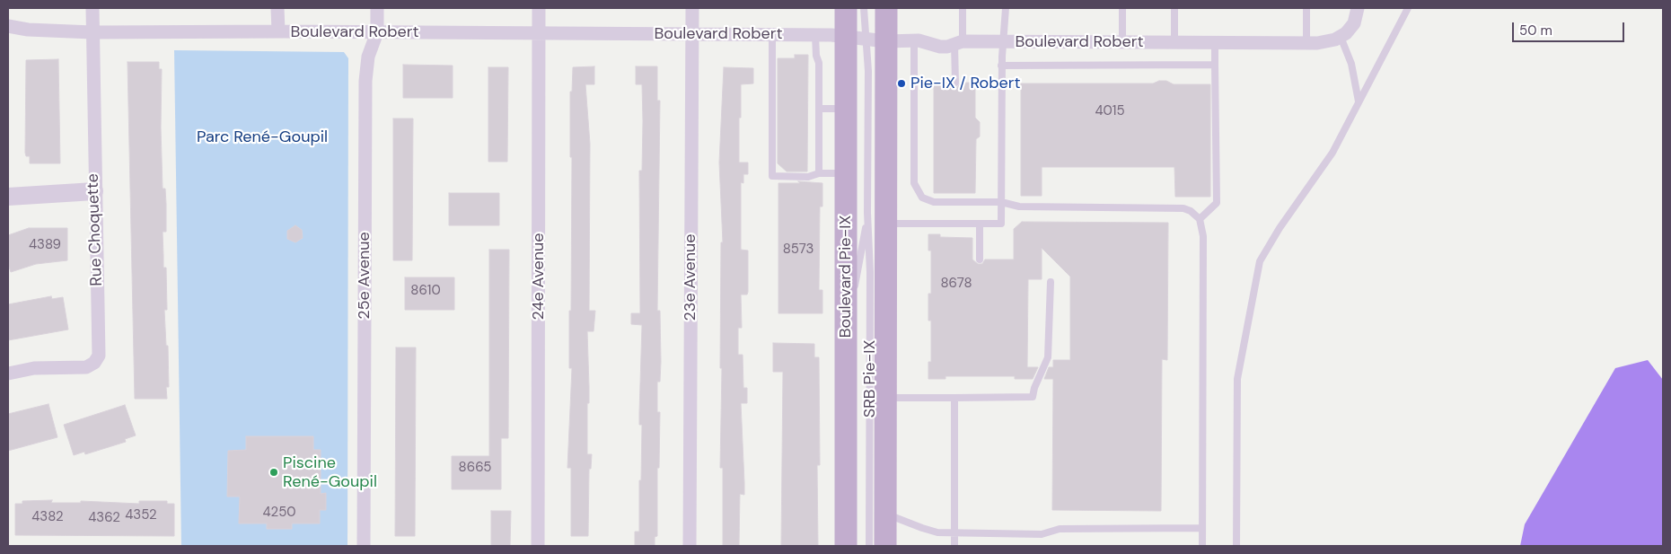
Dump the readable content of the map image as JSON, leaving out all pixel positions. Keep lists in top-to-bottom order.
{
  "streets": {
    "main road": ["Boulevard Pie-IX"],
    "street": [
      "Boulevard Robert",
      "Rue Choquette",
      "25e Avenue",
      "24e Avenue",
      "23e Avenue"
    ],
    "lane": ["SRB Pie-IX"]
  },
  "crossings": [
    ["Boulevard Robert", "Rue Choquette"],
    ["Boulevard Robert", "25e Avenue"],
    ["Boulevard Robert", "24e Avenue"],
    ["Boulevard Robert", "Boulevard Pie-IX"],
    ["Boulevard Robert", "23e Avenue"],
    ["Boulevard Pie-IX", "SRB Pie-IX"]
  ],
  "parks": ["Parc René-Goupil"],
  "places": ["Pie-IX / Robert", "Piscine René-Goupil"],
  "house_numbers": [
    "4015",
    "4389",
    "8573",
    "8678",
    "8610",
    "8665",
    "4250",
    "4352",
    "4382",
    "4362"
  ],
  "scale_bar": "50 m"
}
